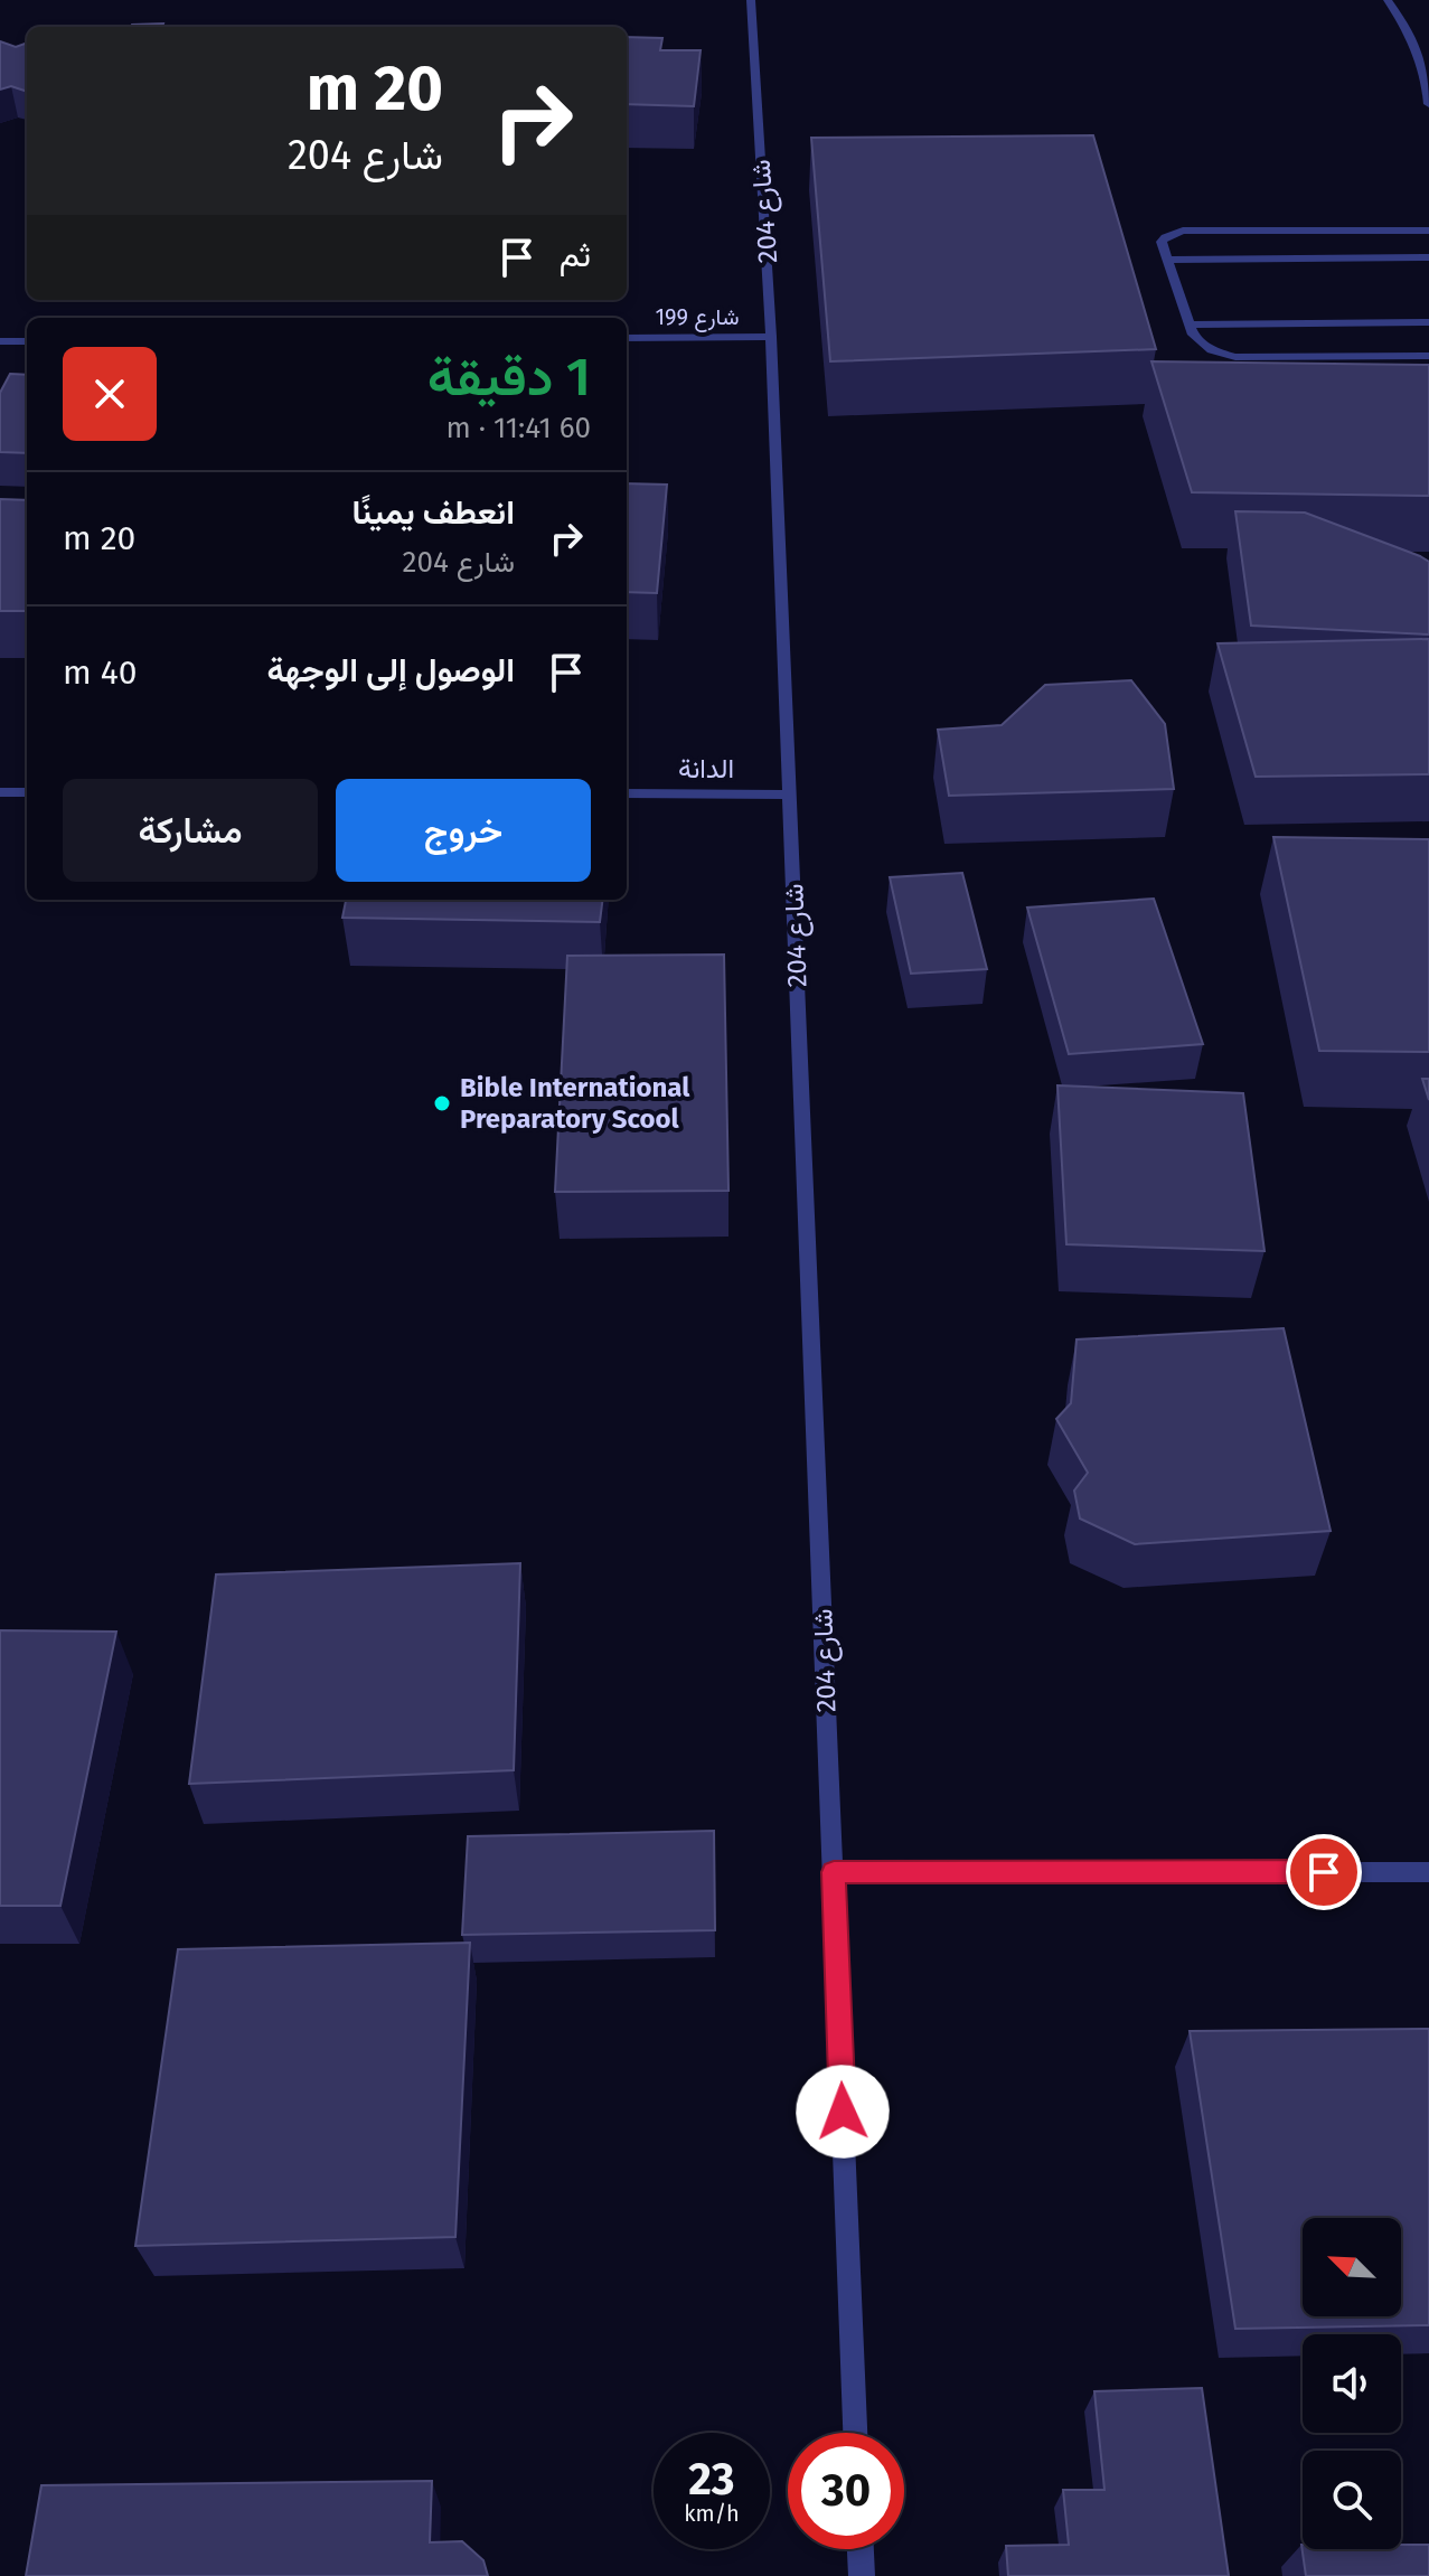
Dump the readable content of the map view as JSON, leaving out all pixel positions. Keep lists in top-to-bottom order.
{
  "streets": {
    "street": ["شارع 204", "شارع 199", "الدانة"]
  },
  "crossings": [
    ["شارع 204", "شارع 199"],
    ["شارع 204", "الدانة"]
  ],
  "places": ["Bible International Preparatory Scool"],
  "north": "top left",
  "page": {
    "turn": ["20 m", "شارع 204"],
    "then": "ثم",
    "heading": ["1 دقيقة", "60 m · 11:41"],
    "list": [
      {
        "name": "انعطف يمينًا",
        "note": "شارع 204",
        "value": "20 m"
      },
      {
        "name": "الوصول إلى الوجهة",
        "value": "40 m"
      }
    ],
    "buttons": ["خروج", "مشاركة"],
    "speed": "23 km/h",
    "limit": "30"
  }
}
